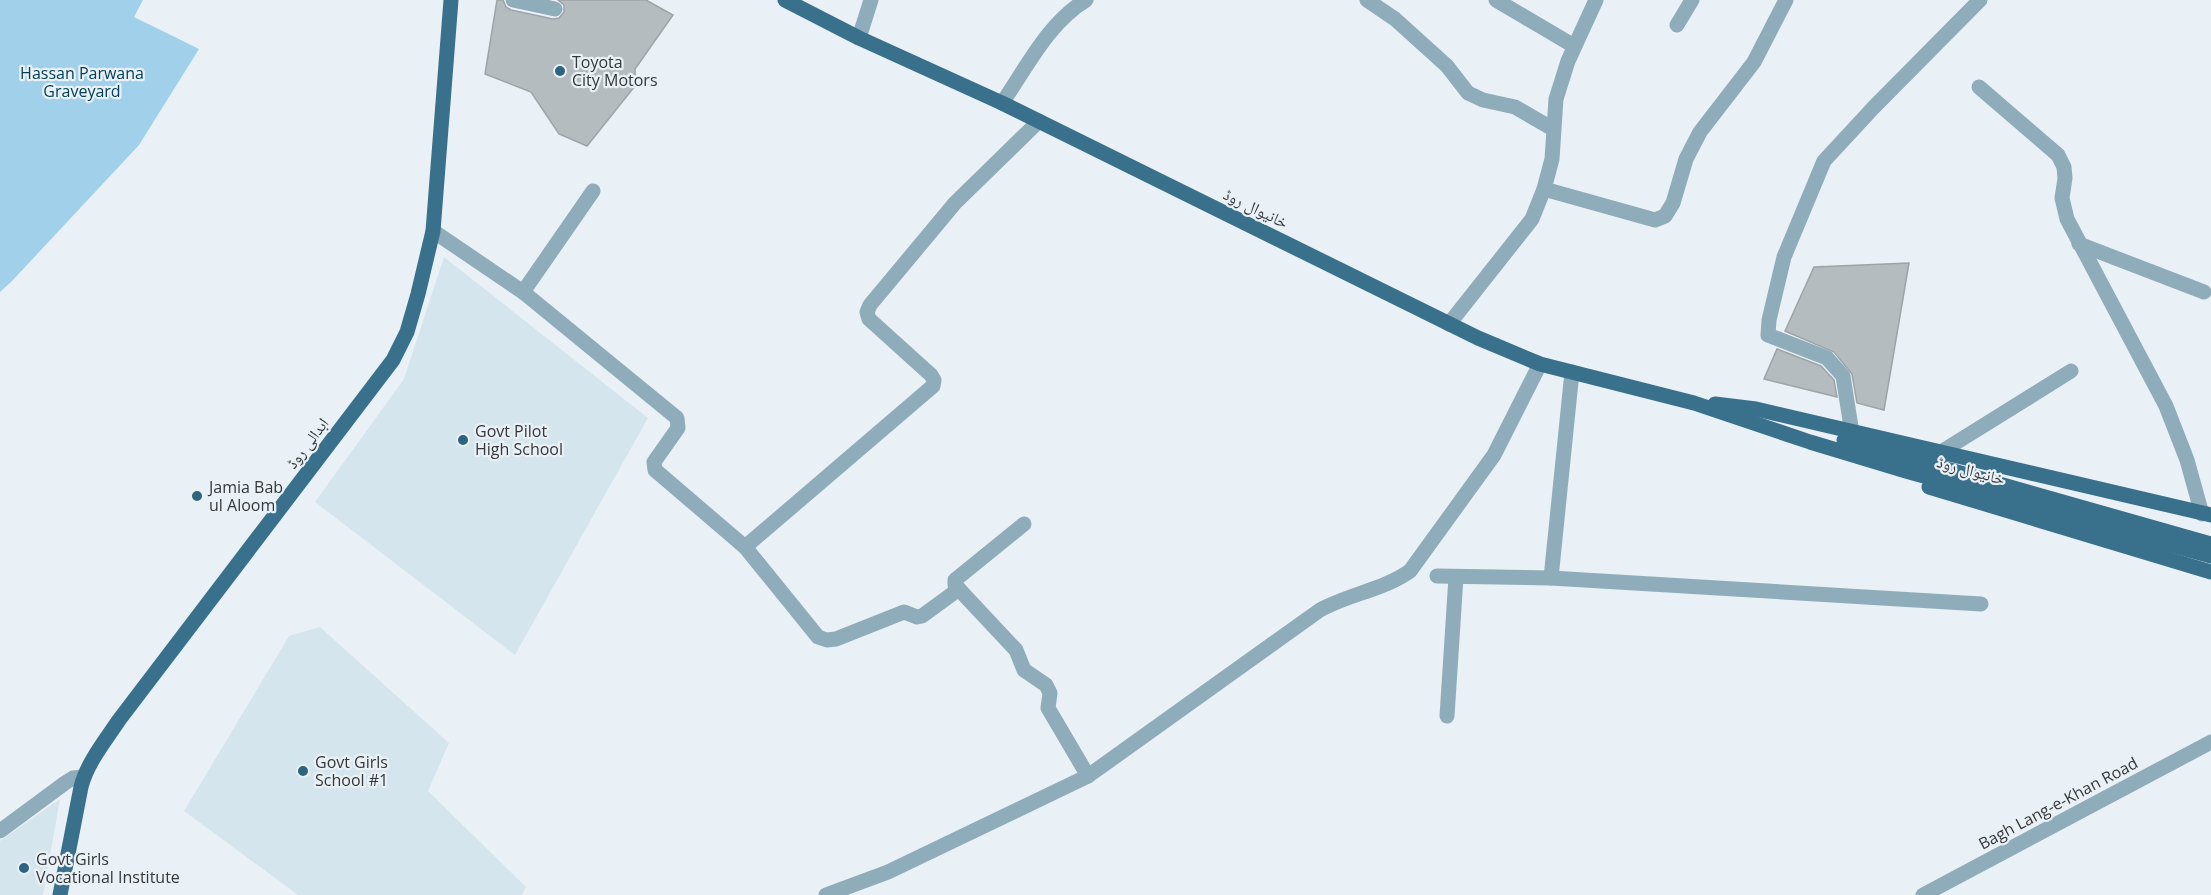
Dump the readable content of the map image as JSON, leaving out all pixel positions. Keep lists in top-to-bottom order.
{
  "streets": {
    "main road": ["خانیوال روڈ", "ابدالی روڈ"],
    "street": ["Bagh Lang-e-Khan Road"]
  },
  "parks": ["Hassan Parwana Graveyard"],
  "places": [
    "Toyota City Motors",
    "Govt Pilot High School",
    "Jamia Bab ul Aloom",
    "Govt Girls School #1",
    "Govt Girls Vocational Institute"
  ]
}
